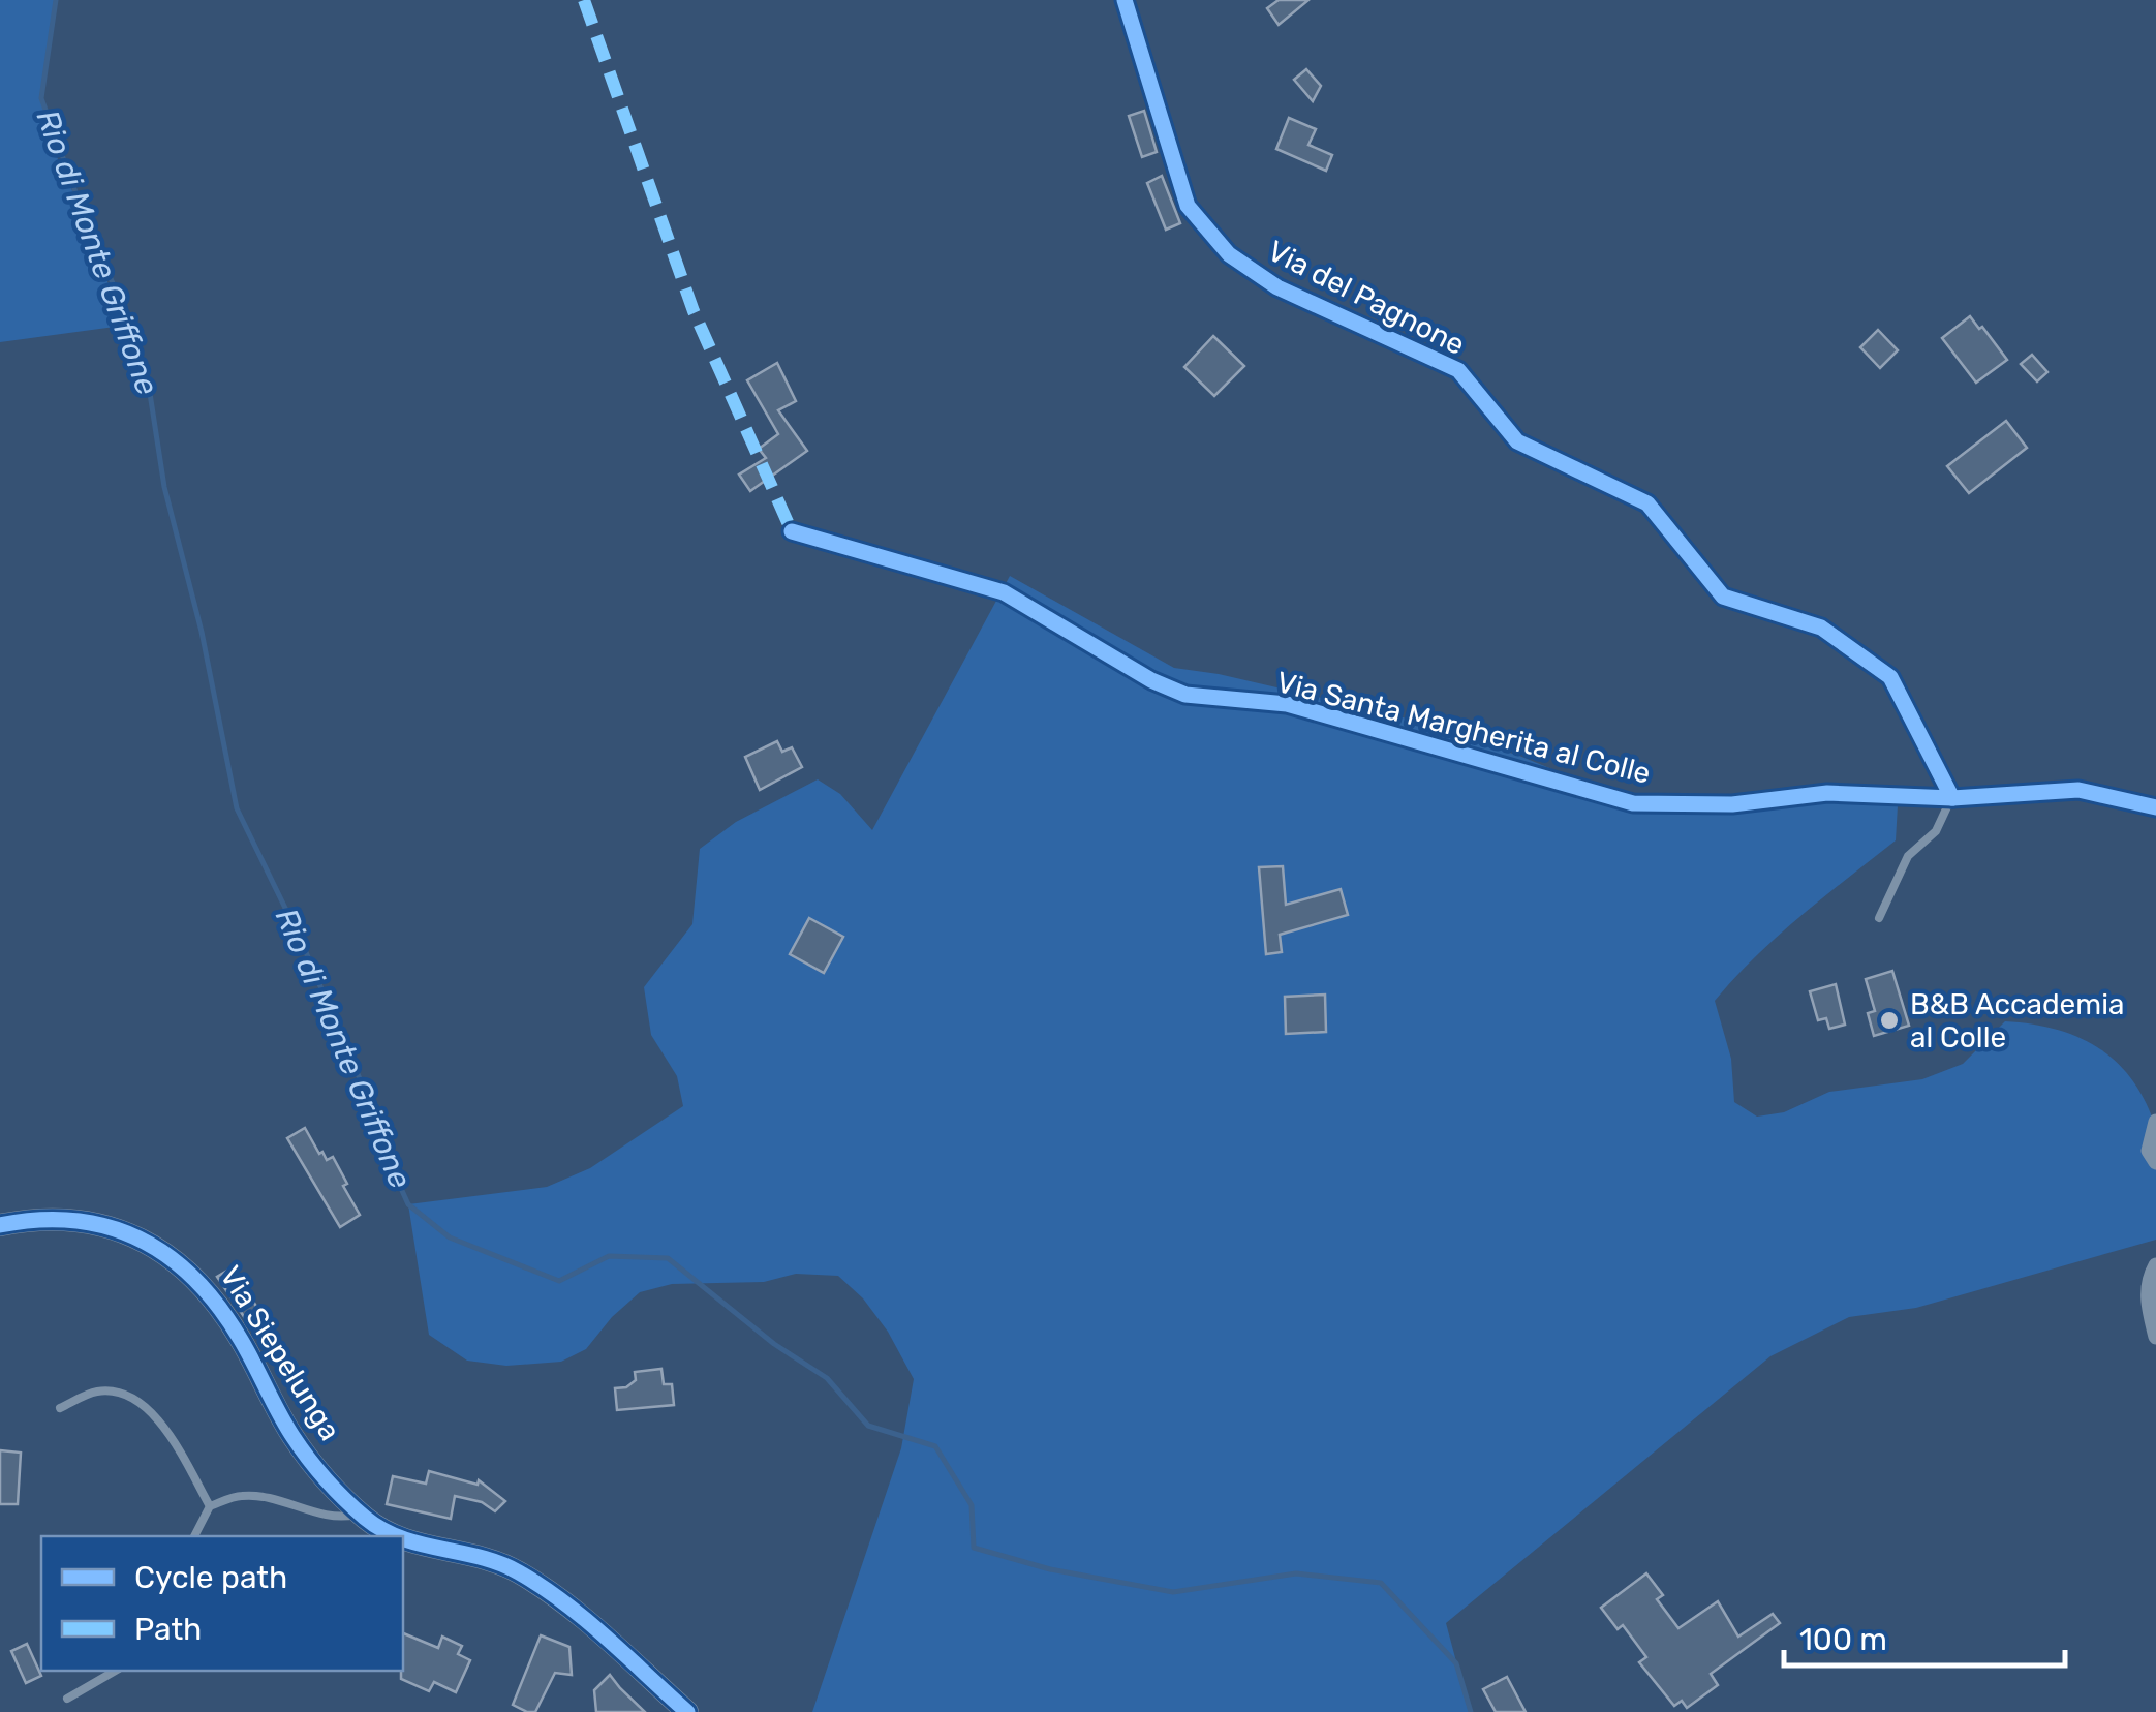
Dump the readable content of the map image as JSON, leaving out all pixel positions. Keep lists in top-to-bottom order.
{
  "streets": {
    "street": ["Via del Pagnone", "Via Santa Margherita al Colle", "Via Siepelunga"]
  },
  "crossings": [
    ["Via del Pagnone", "Via Santa Margherita al Colle"]
  ],
  "water": ["Rio di Monte Griffone"],
  "places": ["B&B Accademia al Colle"],
  "legend": ["Cycle path", "Path"],
  "scale_bar": "100 m"
}
